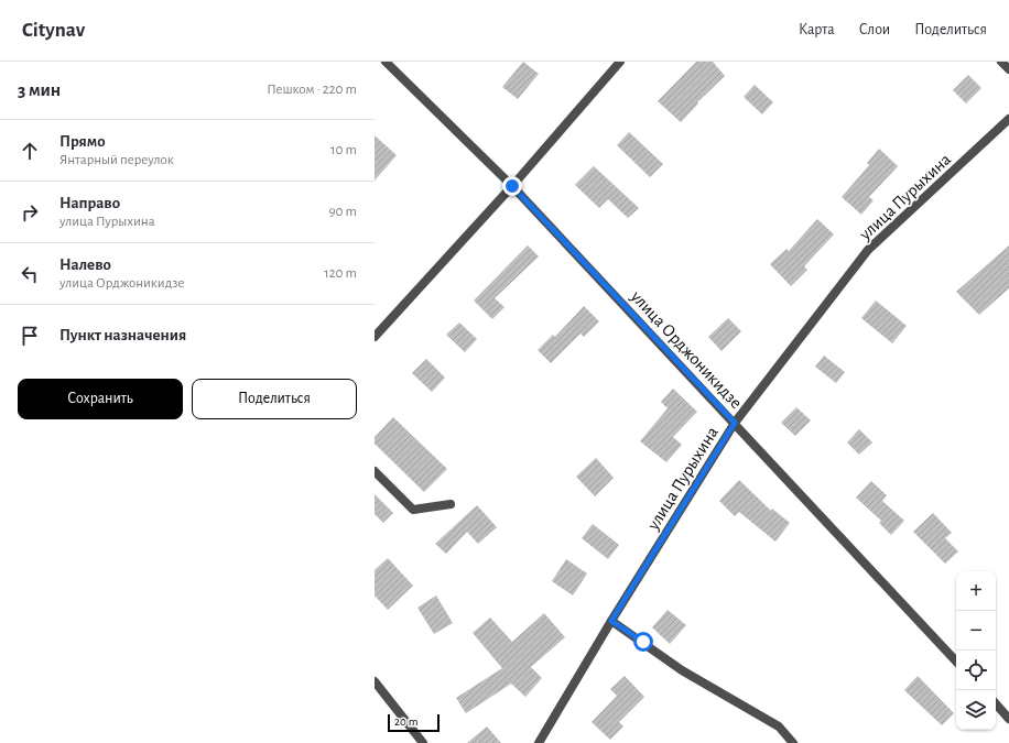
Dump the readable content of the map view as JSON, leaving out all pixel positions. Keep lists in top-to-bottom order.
{
  "streets": {
    "street": ["улица Пурыхина", "улица Орджоникидзе"]
  },
  "crossings": [
    ["улица Пурыхина", "улица Орджоникидзе"]
  ],
  "scale_bar": "20 m",
  "page": {
    "header": "Citynav",
    "nav": ["Карта", "Слои", "Поделиться"],
    "heading": ["3 мин", "Пешком · 220 m"],
    "list": [
      ["Прямо", "Янтарный переулок", "10 m"],
      ["Направо", "улица Пурыхина", "90 m"],
      ["Налево", "улица Орджоникидзе", "120 m"],
      "Пункт назначения"
    ],
    "buttons": ["Сохранить", "Поделиться"],
    "map_buttons": ["+", "−"],
    "scale": "20 m"
  }
}
